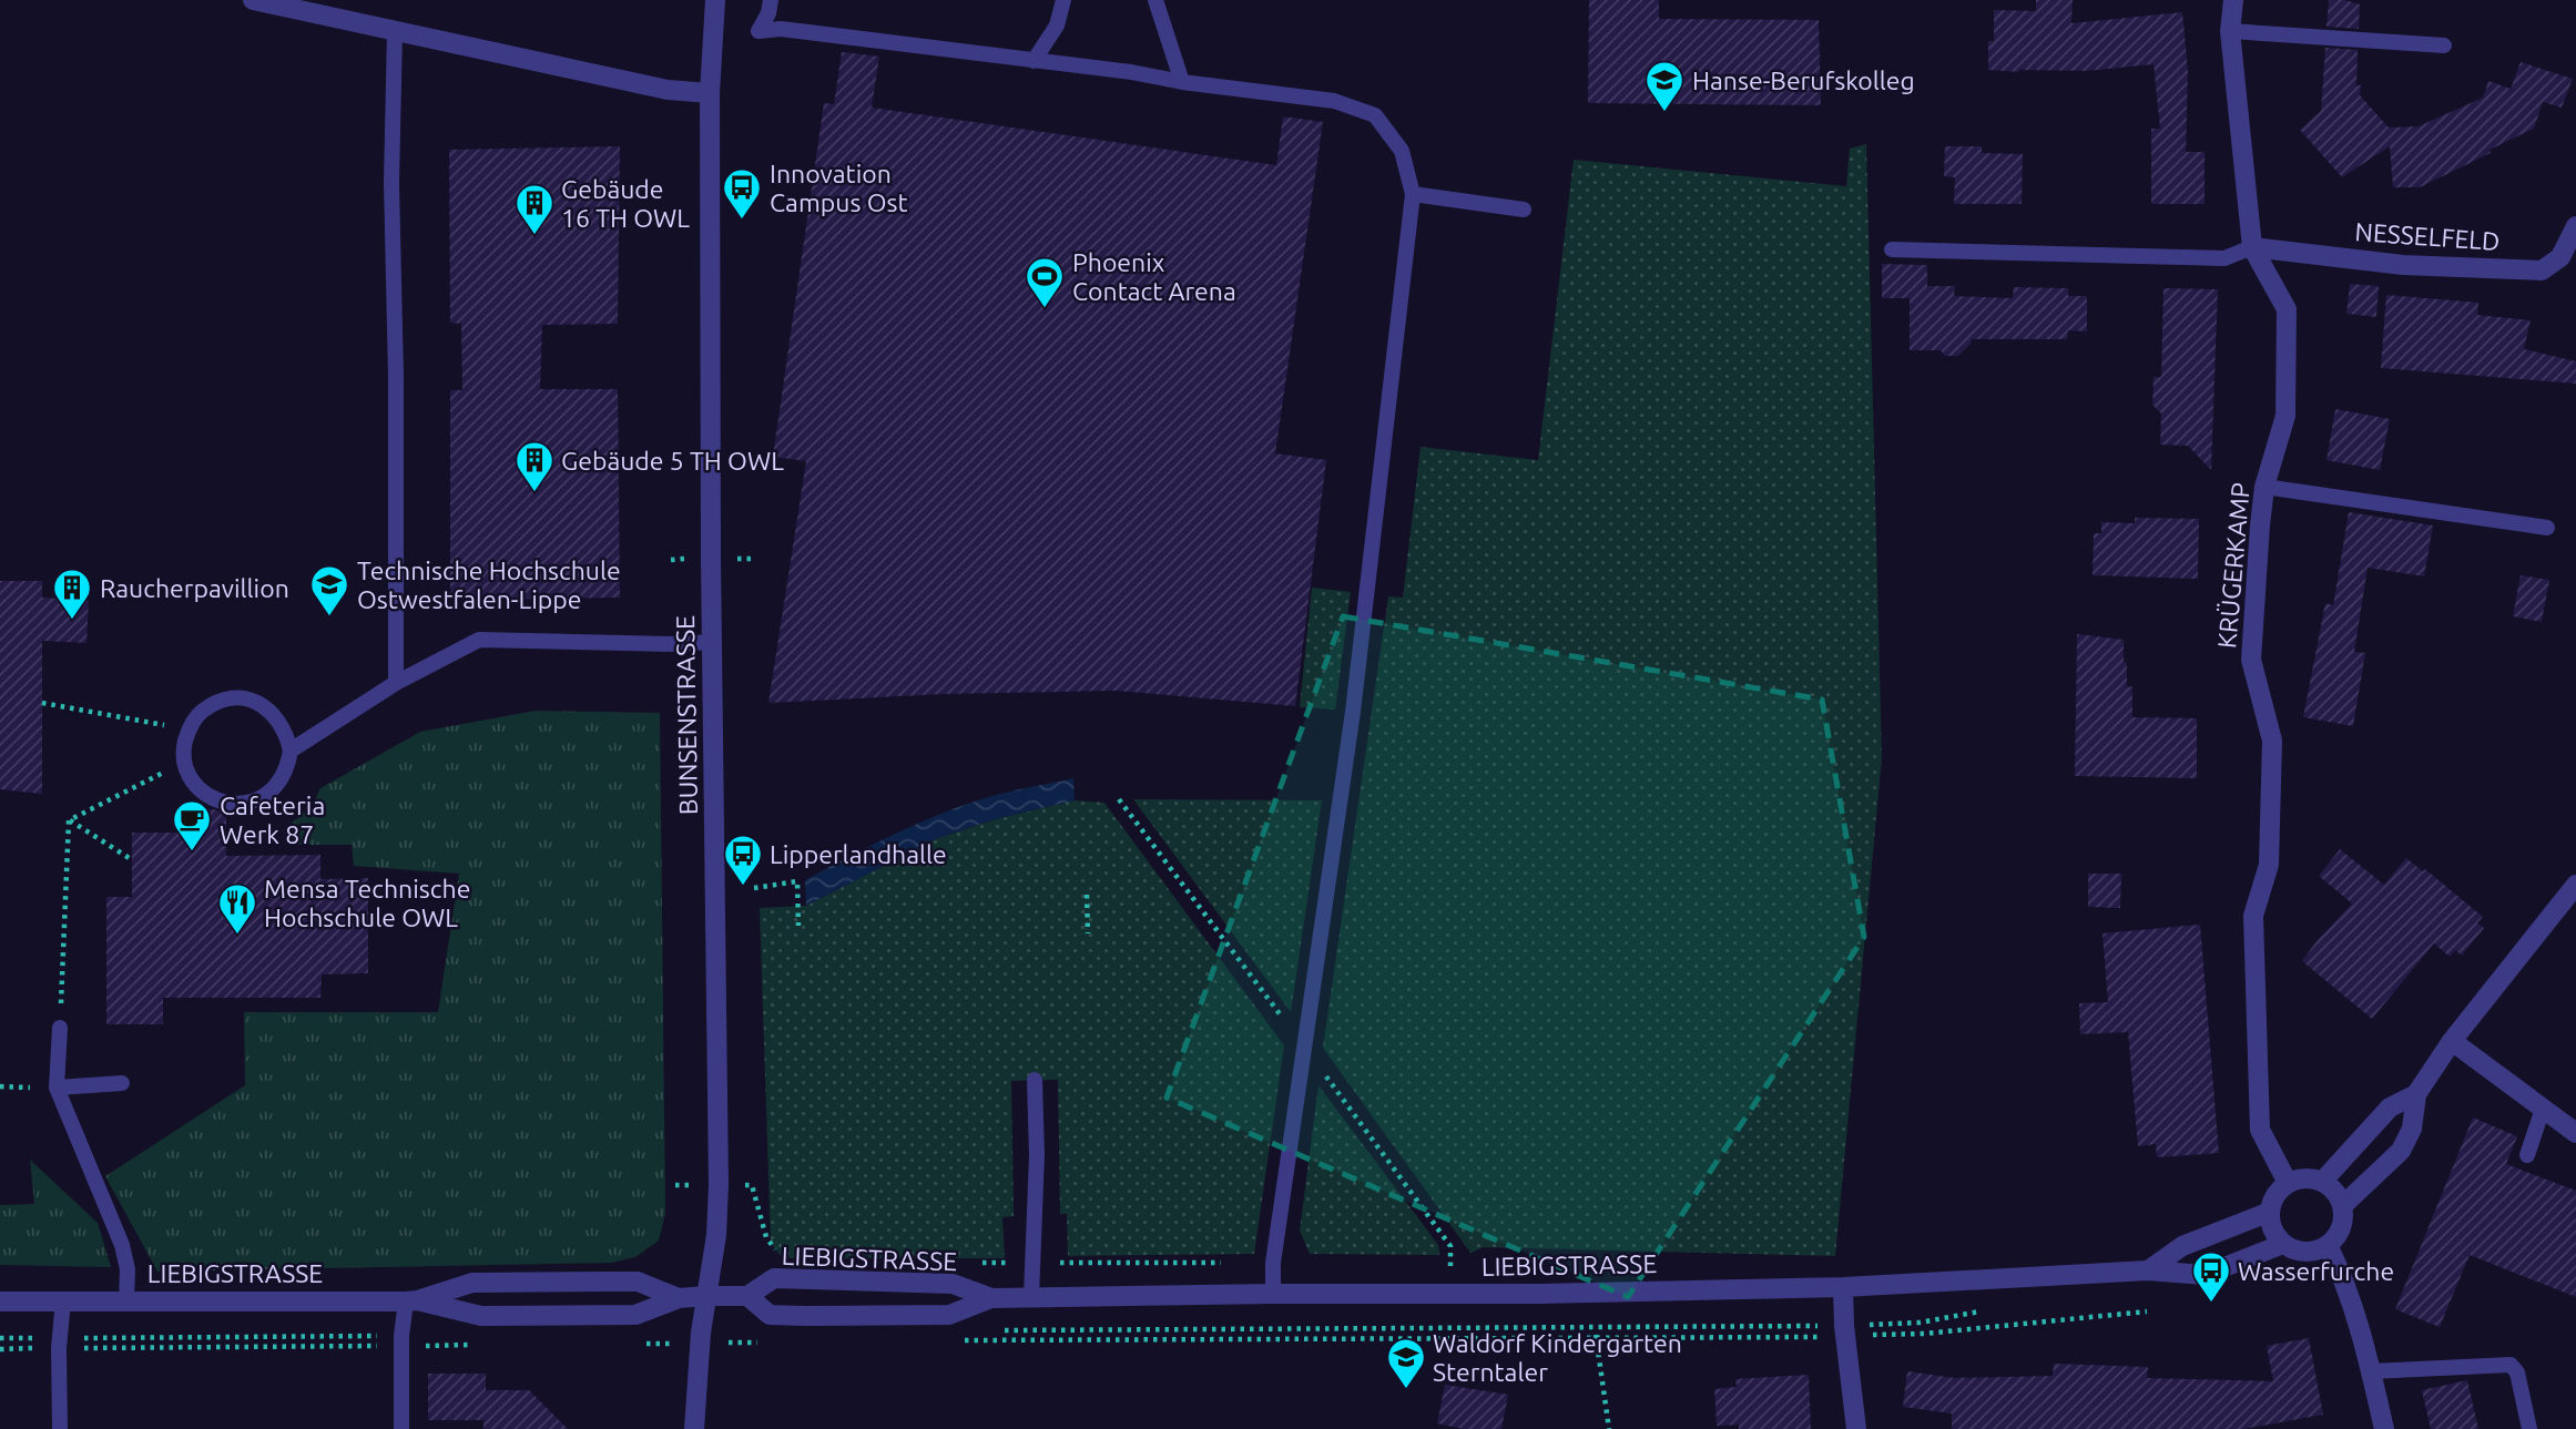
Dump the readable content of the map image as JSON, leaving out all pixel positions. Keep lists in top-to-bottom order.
{
  "streets": {
    "street": [
      "NESSELFELD",
      "KRÜGERKAMP",
      "BUNSENSTRASSE",
      "LIEBIGSTRASSE"
    ]
  },
  "crossings": [
    ["NESSELFELD", "KRÜGERKAMP"],
    ["KRÜGERKAMP", "LIEBIGSTRASSE"],
    ["BUNSENSTRASSE", "LIEBIGSTRASSE"]
  ],
  "places": {
    "school or university": ["Hanse-Berufskolleg", "Technische Hochschule Ostwestfalen-Lippe", "Waldorf Kindergarten Sterntaler"],
    "bus stop": ["Innovation Campus Ost", "Lipperlandhalle", "Wasserfurche"],
    "building": ["Gebäude 16 TH OWL", "Gebäude 5 TH OWL", "Raucherpavillion"],
    "sports": ["Phoenix Contact Arena"],
    "cafe": ["Cafeteria Werk 87"],
    "restaurant": ["Mensa Technische Hochschule OWL"]
  }
}
